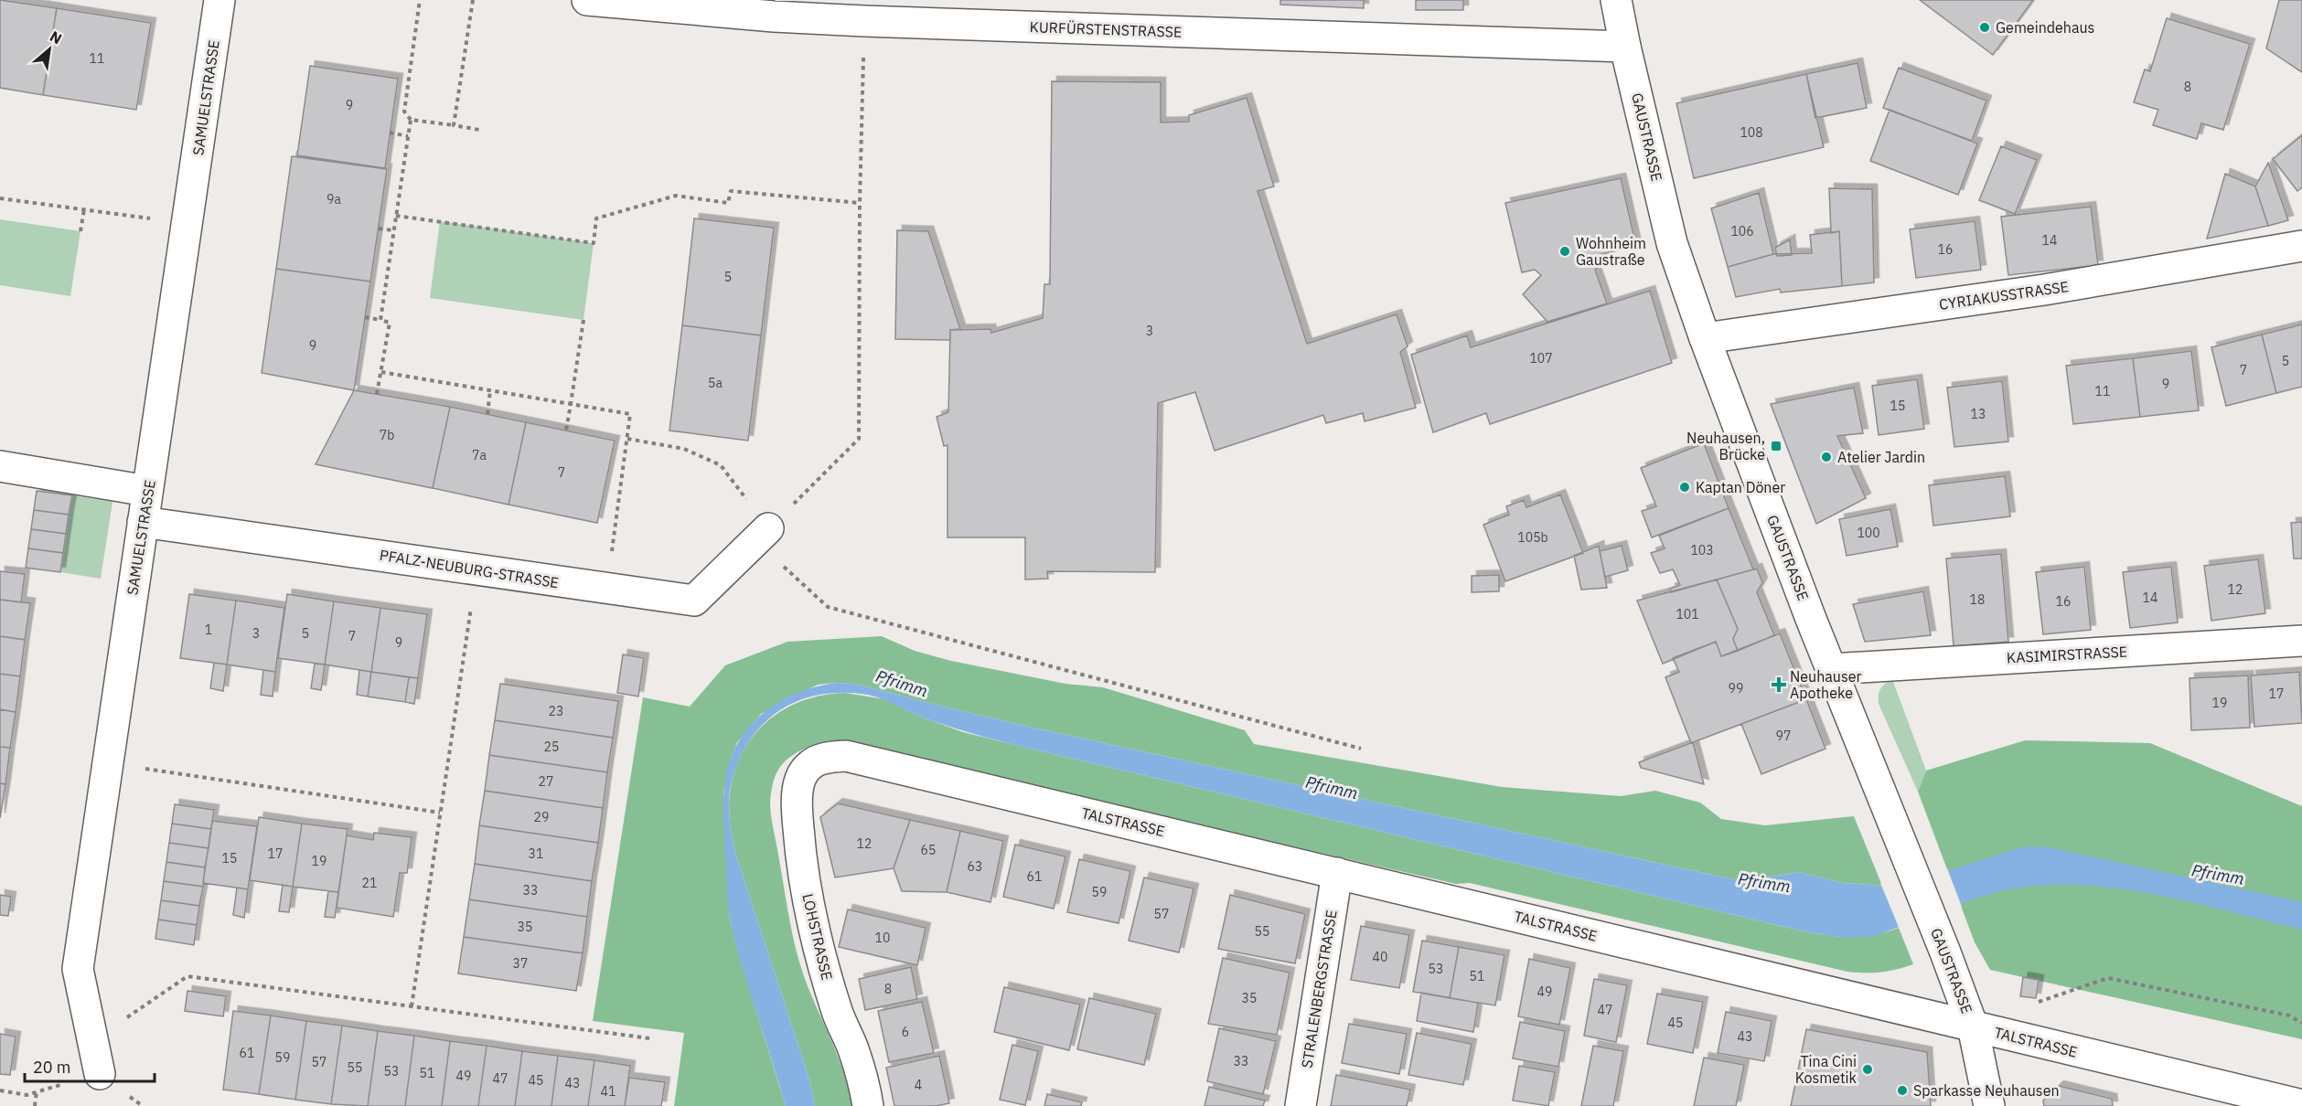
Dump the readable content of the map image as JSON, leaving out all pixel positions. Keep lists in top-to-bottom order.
{
  "streets": {
    "street": [
      "KURFÜRSTENSTRASSE",
      "SAMUELSTRASSE",
      "GAUSTRASSE",
      "CYRIAKUSSTRASSE",
      "PFALZ-NEUBURG-STRASSE",
      "KASIMIRSTRASSE",
      "TALSTRASSE",
      "LOHSTRASSE",
      "STRALENBERGSTRASSE"
    ]
  },
  "crossings": [
    ["KURFÜRSTENSTRASSE", "GAUSTRASSE"],
    ["SAMUELSTRASSE", "PFALZ-NEUBURG-STRASSE"],
    ["GAUSTRASSE", "CYRIAKUSSTRASSE"],
    ["GAUSTRASSE", "KASIMIRSTRASSE"],
    ["GAUSTRASSE", "TALSTRASSE"],
    ["TALSTRASSE", "LOHSTRASSE"],
    ["TALSTRASSE", "STRALENBERGSTRASSE"]
  ],
  "water": ["Pfrimm"],
  "places": {
    "other": [
      "Gemeindehaus",
      "Wohnheim Gaustraße",
      "Atelier Jardin",
      "Kaptan Döner",
      "Tina Cini Kosmetik",
      "Sparkasse Neuhausen"
    ],
    "transit": ["Neuhausen, Brücke"],
    "health": ["Neuhauser Apotheke"]
  },
  "house_numbers": [
    "11",
    "8",
    "9",
    "108",
    "9a",
    "106",
    "14",
    "16",
    "5",
    "3",
    "9",
    "107",
    "5",
    "7",
    "5a",
    "9",
    "11",
    "15",
    "13",
    "7b",
    "7a",
    "7",
    "100",
    "105b",
    "103",
    "12",
    "14",
    "18",
    "16",
    "101",
    "1",
    "3",
    "5",
    "7",
    "9",
    "99",
    "17",
    "19",
    "23",
    "97",
    "25",
    "27",
    "29",
    "12",
    "65",
    "17",
    "31",
    "15",
    "19",
    "63",
    "61",
    "21",
    "33",
    "59",
    "57",
    "35",
    "55",
    "10",
    "40",
    "37",
    "53",
    "51",
    "8",
    "49",
    "35",
    "47",
    "45",
    "6",
    "43",
    "61",
    "59",
    "33",
    "57",
    "55",
    "53",
    "51",
    "49",
    "47",
    "45",
    "43",
    "4",
    "41"
  ],
  "scale_bar": "20 m",
  "north": "top right"
}
